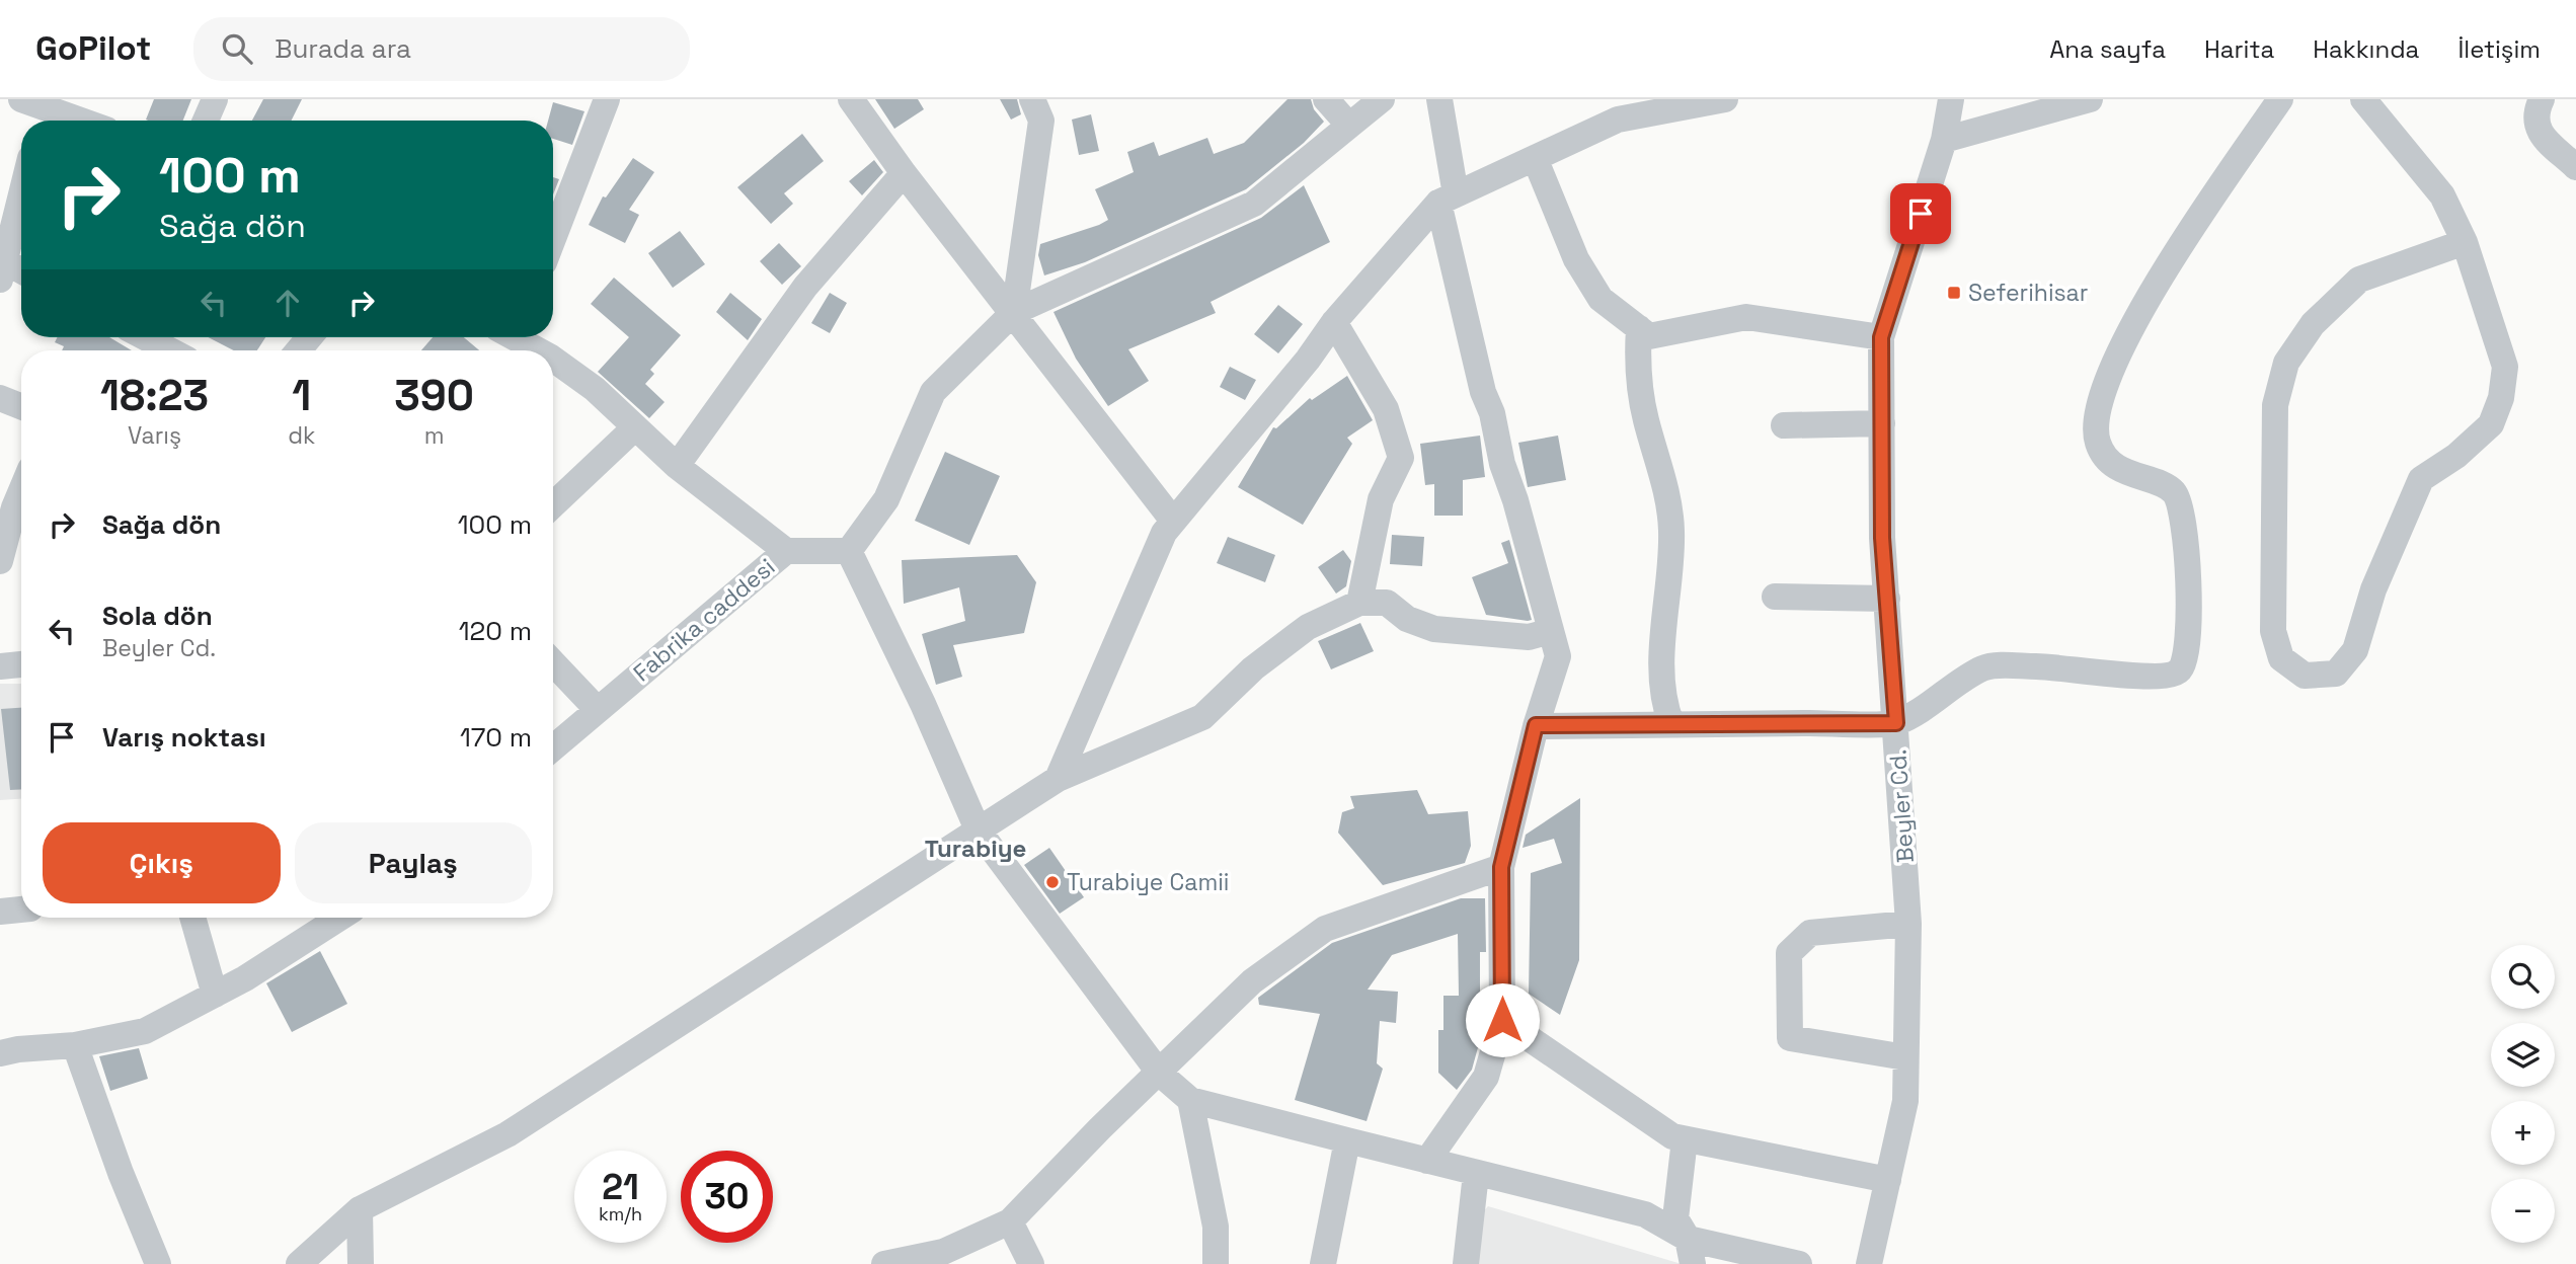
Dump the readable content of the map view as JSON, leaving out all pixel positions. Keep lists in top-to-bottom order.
{
  "streets": {
    "street": ["Fabrika caddesi", "Beyler Cd."]
  },
  "districts": ["Turabiye"],
  "places": {
    "transit": ["Seferihisar"],
    "other": ["Turabiye Camii"]
  },
  "page": {
    "header": "GoPilot",
    "search": "Burada ara",
    "nav": [
      "Ana sayfa",
      "Harita",
      "Hakkında",
      "İletişim"
    ],
    "turn": ["100 m", "Sağa dön"],
    "eta": [
      "18:23",
      "Varış",
      "1",
      "dk",
      "390",
      "m"
    ],
    "list": [
      {
        "name": "Sağa dön",
        "value": "100 m"
      },
      {
        "name": "Sola dön",
        "note": "Beyler Cd.",
        "value": "120 m"
      },
      {
        "name": "Varış noktası",
        "value": "170 m"
      }
    ],
    "buttons": ["Çıkış", "Paylaş"],
    "map_buttons": ["+", "−"],
    "speed": "21 km/h",
    "limit": "30"
  }
}
